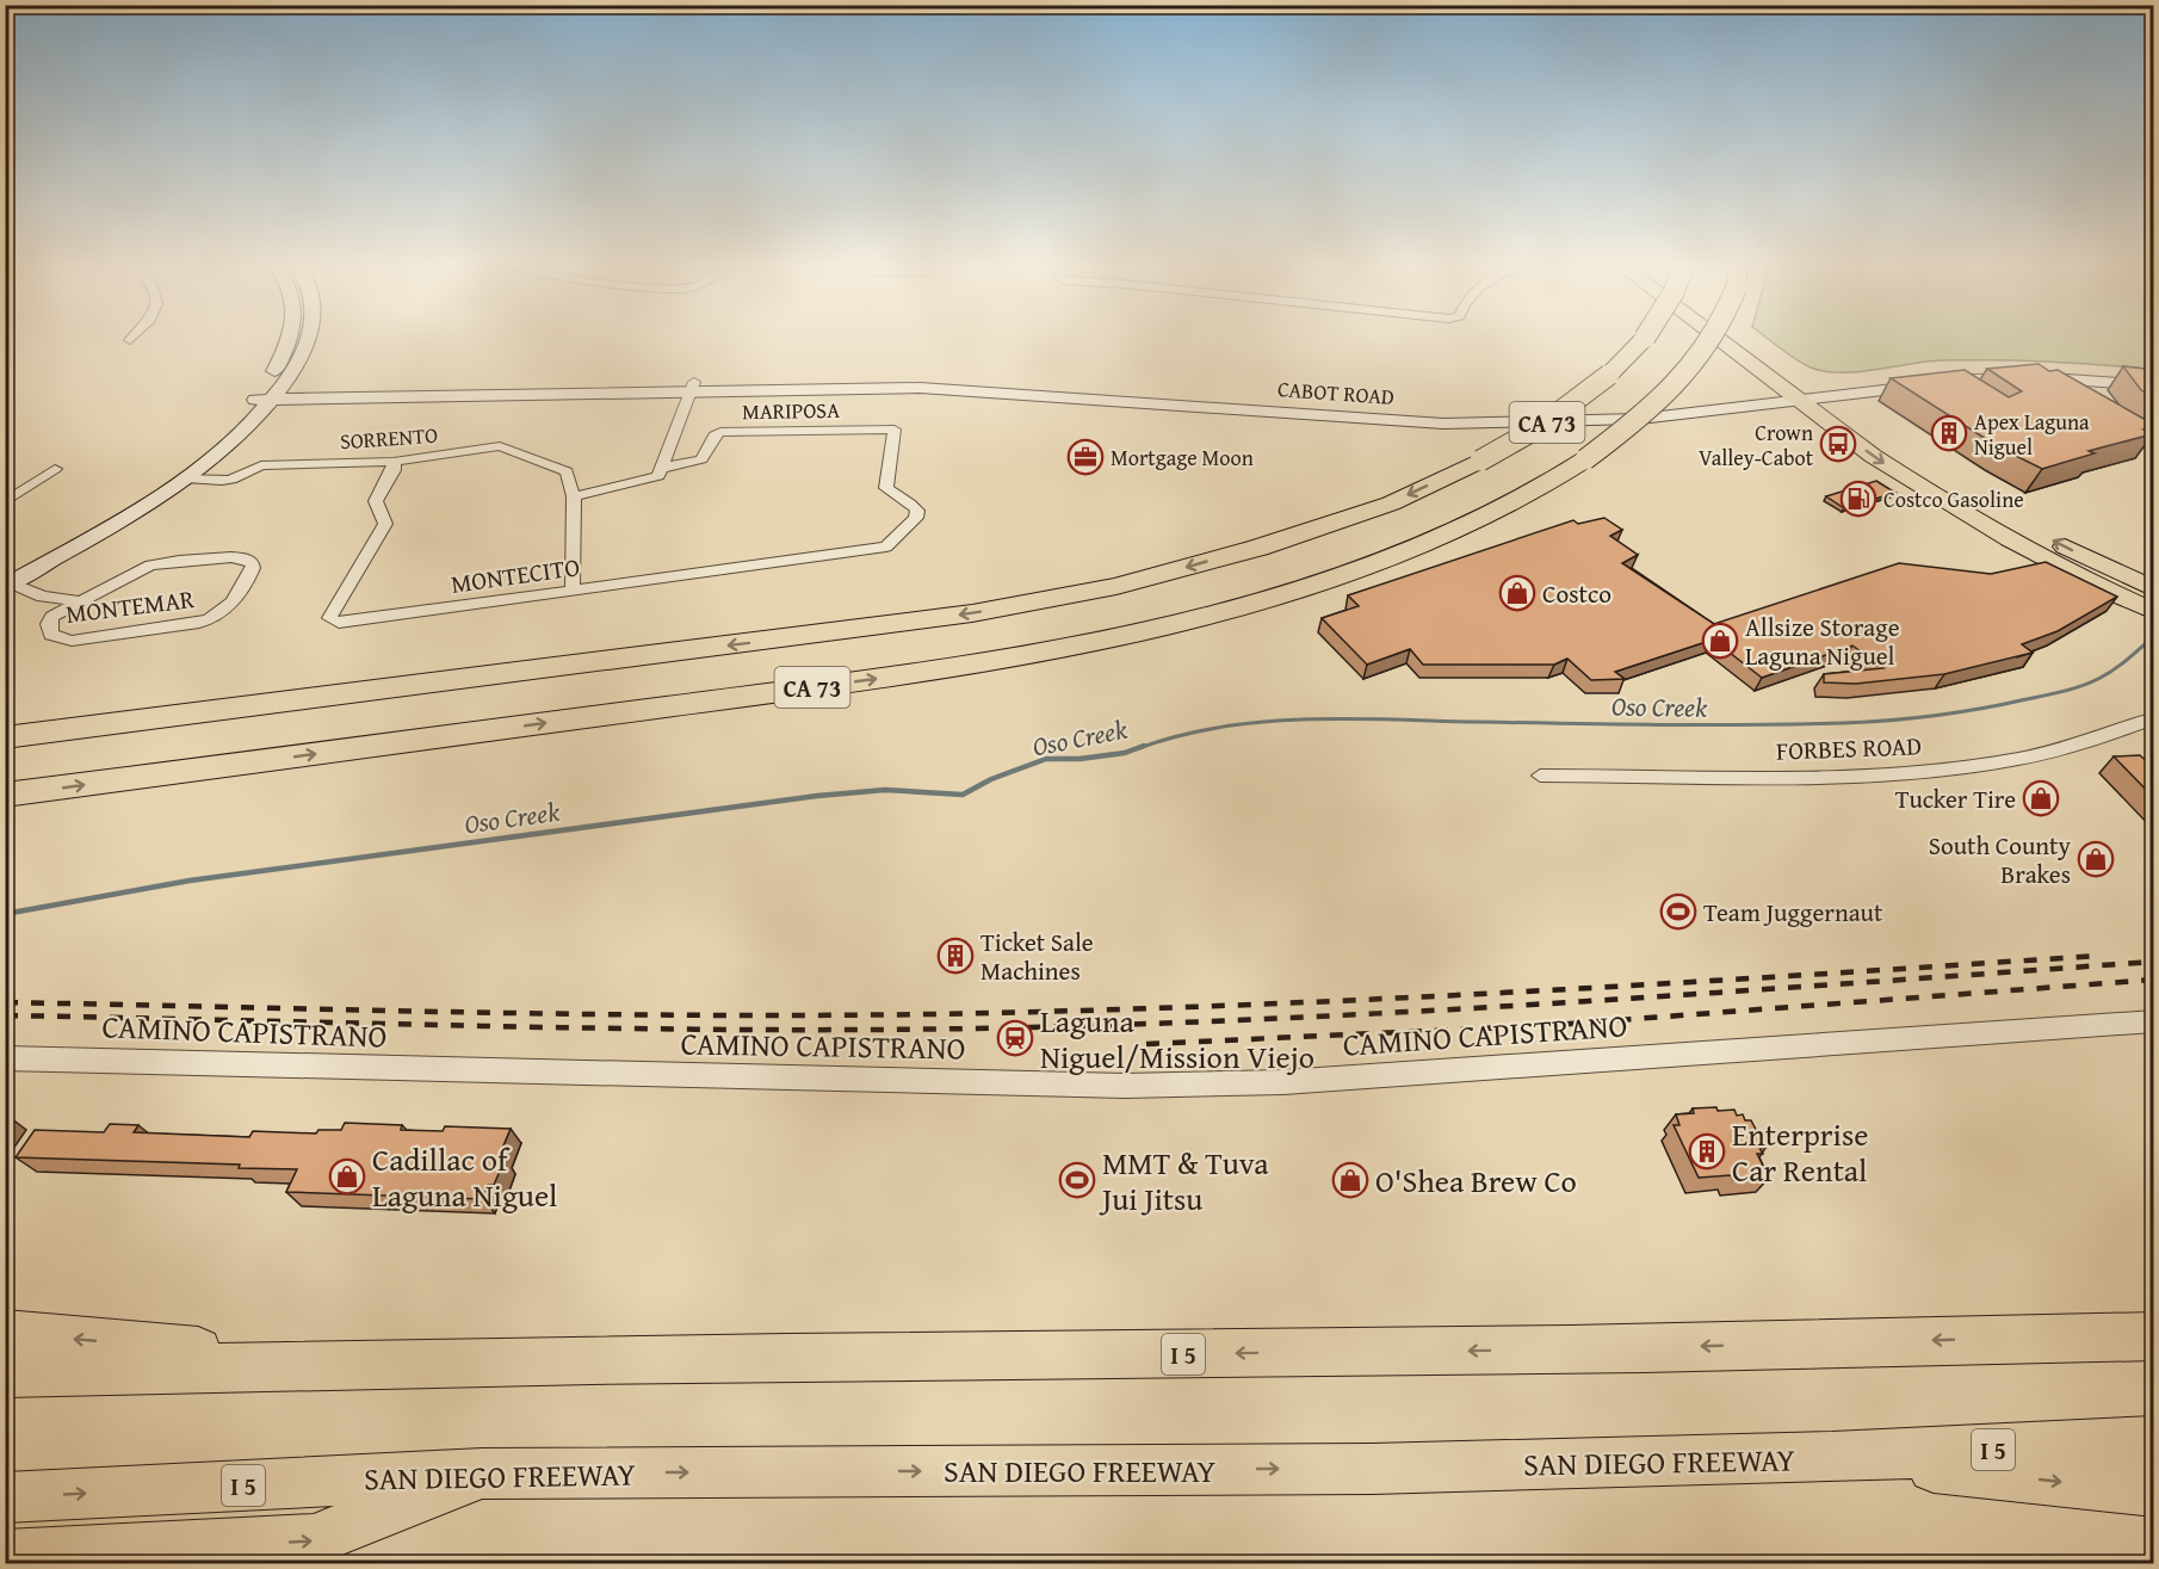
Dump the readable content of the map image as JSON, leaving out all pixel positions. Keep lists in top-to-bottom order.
{
  "streets": {
    "highway": ["CA 73", "I 5", "SAN DIEGO FREEWAY"],
    "main road": ["CABOT ROAD"],
    "street": [
      "MARIPOSA",
      "SORRENTO",
      "MONTECITO",
      "MONTEMAR",
      "FORBES ROAD",
      "CAMINO CAPISTRANO"
    ]
  },
  "crossings": [
    ["MARIPOSA", "MONTECITO"],
    ["SORRENTO", "MONTECITO"]
  ],
  "water": ["Oso Creek"],
  "places": {
    "building": ["Apex Laguna Niguel", "Ticket Sale Machines", "Enterprise Car Rental"],
    "bus stop": ["Crown Valley-Cabot"],
    "office": ["Mortgage Moon"],
    "fuel station": ["Costco Gasoline"],
    "shop": [
      "Costco",
      "Allsize Storage Laguna Niguel",
      "Tucker Tire",
      "South County Brakes",
      "Cadillac of Laguna Niguel",
      "O'Shea Brew Co"
    ],
    "sports": ["Team Juggernaut", "MMT & Tuva Jui Jitsu"],
    "station": ["Laguna Niguel/Mission Viejo"]
  }
}
